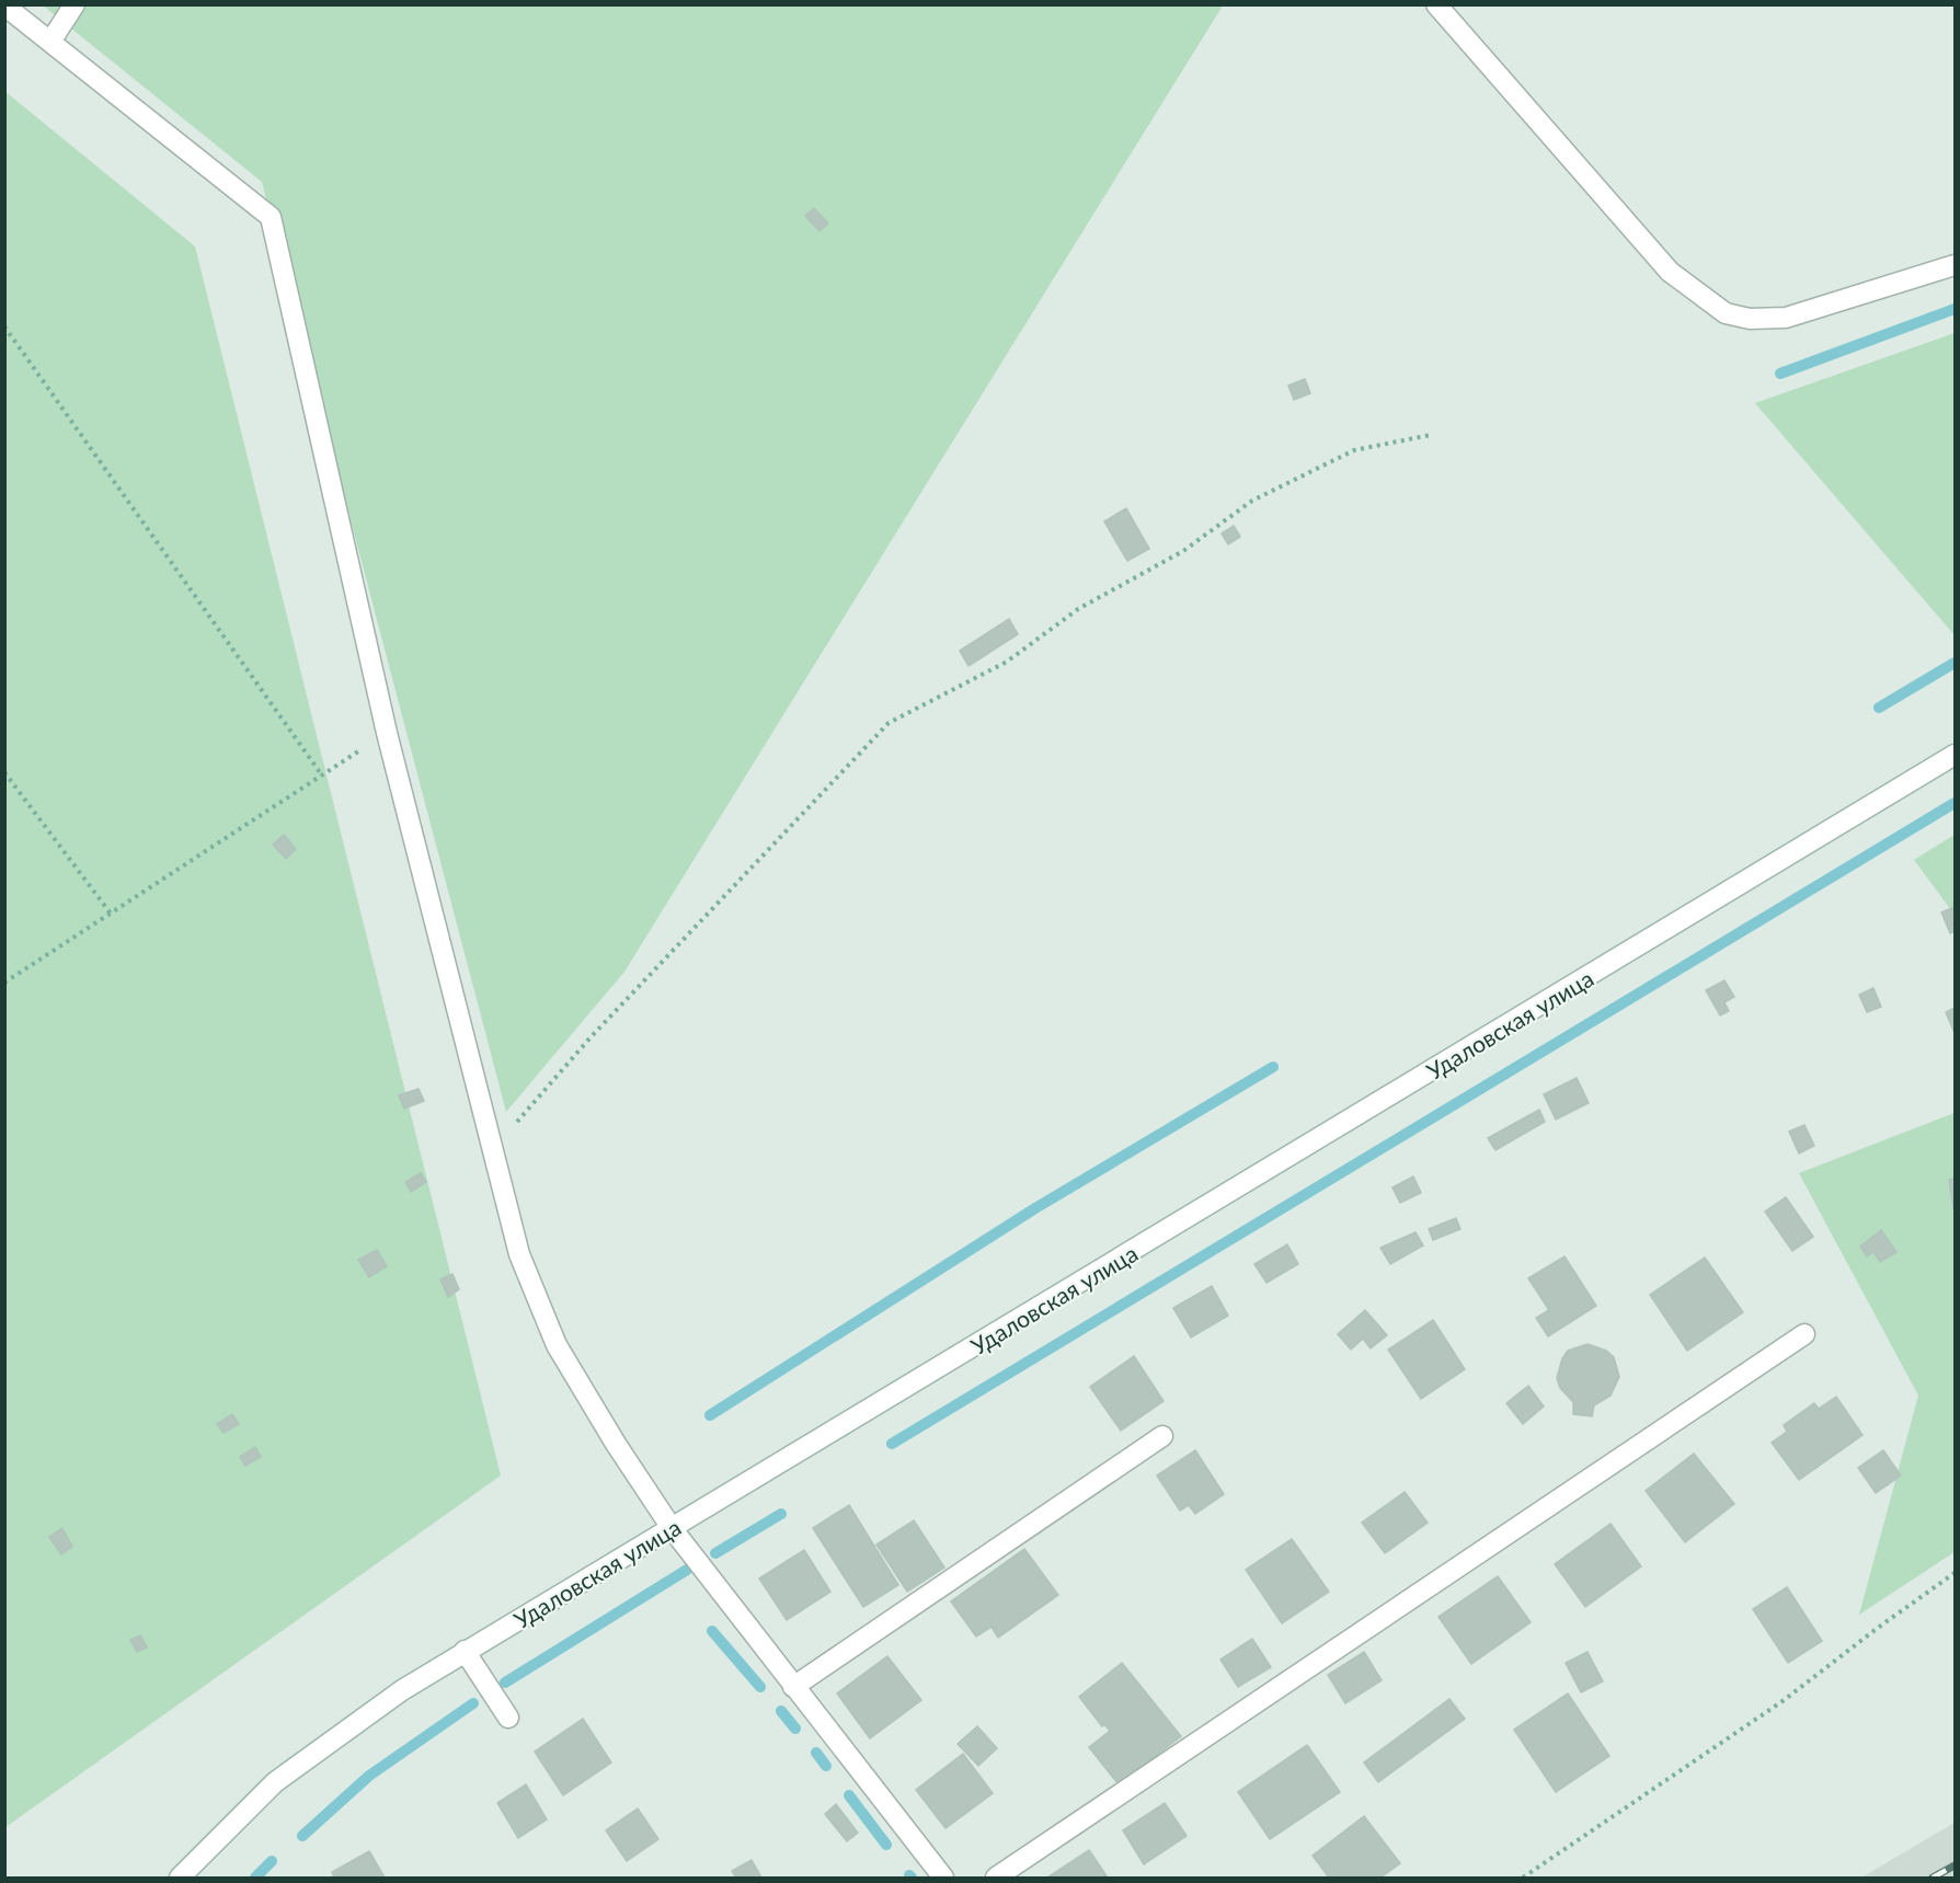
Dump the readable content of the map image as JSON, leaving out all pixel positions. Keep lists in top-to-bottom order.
{
  "streets": {
    "main road": ["Удаловская улица"]
  }
}
